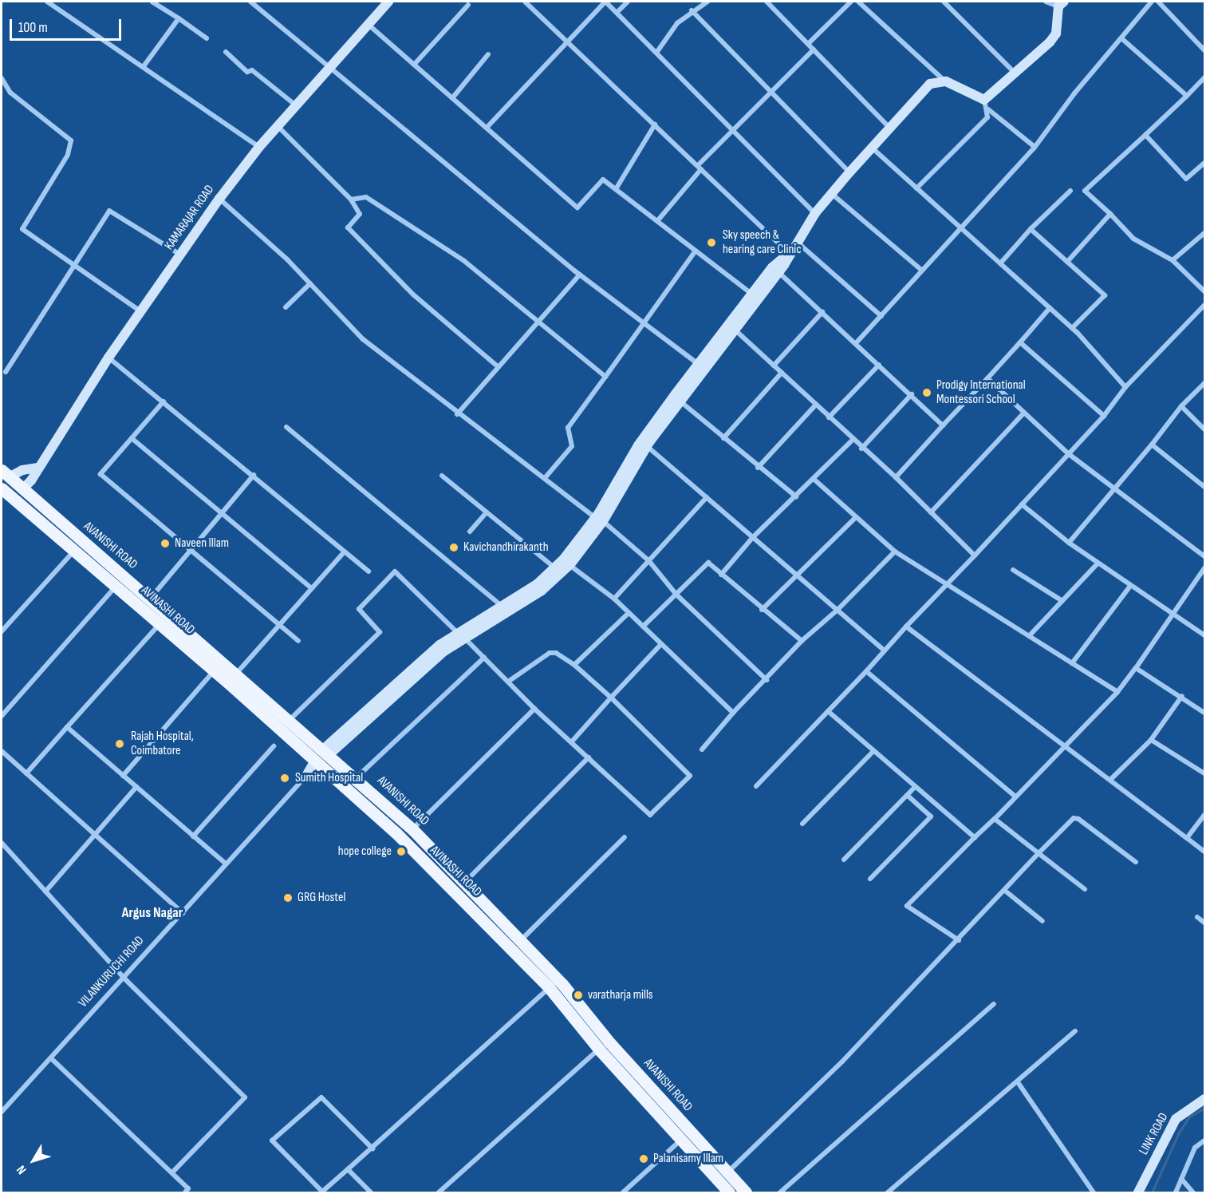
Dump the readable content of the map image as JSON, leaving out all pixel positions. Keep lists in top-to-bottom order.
{
  "streets": {
    "main road": ["AVANISHI ROAD", "AVINASHI ROAD"],
    "street": ["KAMARAJAR ROAD", "VILANKURUCHI ROAD", "LINK ROAD"]
  },
  "crossings": [
    ["KAMARAJAR ROAD", "AVANISHI ROAD"],
    ["AVANISHI ROAD", "AVINASHI ROAD"],
    ["AVINASHI ROAD", "VILANKURUCHI ROAD"]
  ],
  "districts": ["Argus Nagar"],
  "places": [
    "Sky speech & hearing care Clinic",
    "Prodigy International Montessori School",
    "Naveen Illam",
    "Kavichandhirakanth",
    "Rajah Hospital, Coimbatore",
    "Sumith Hospital",
    "hope college",
    "GRG Hostel",
    "varatharja mills",
    "Palanisamy Illam"
  ],
  "scale_bar": "100 m",
  "north": "bottom left"
}
